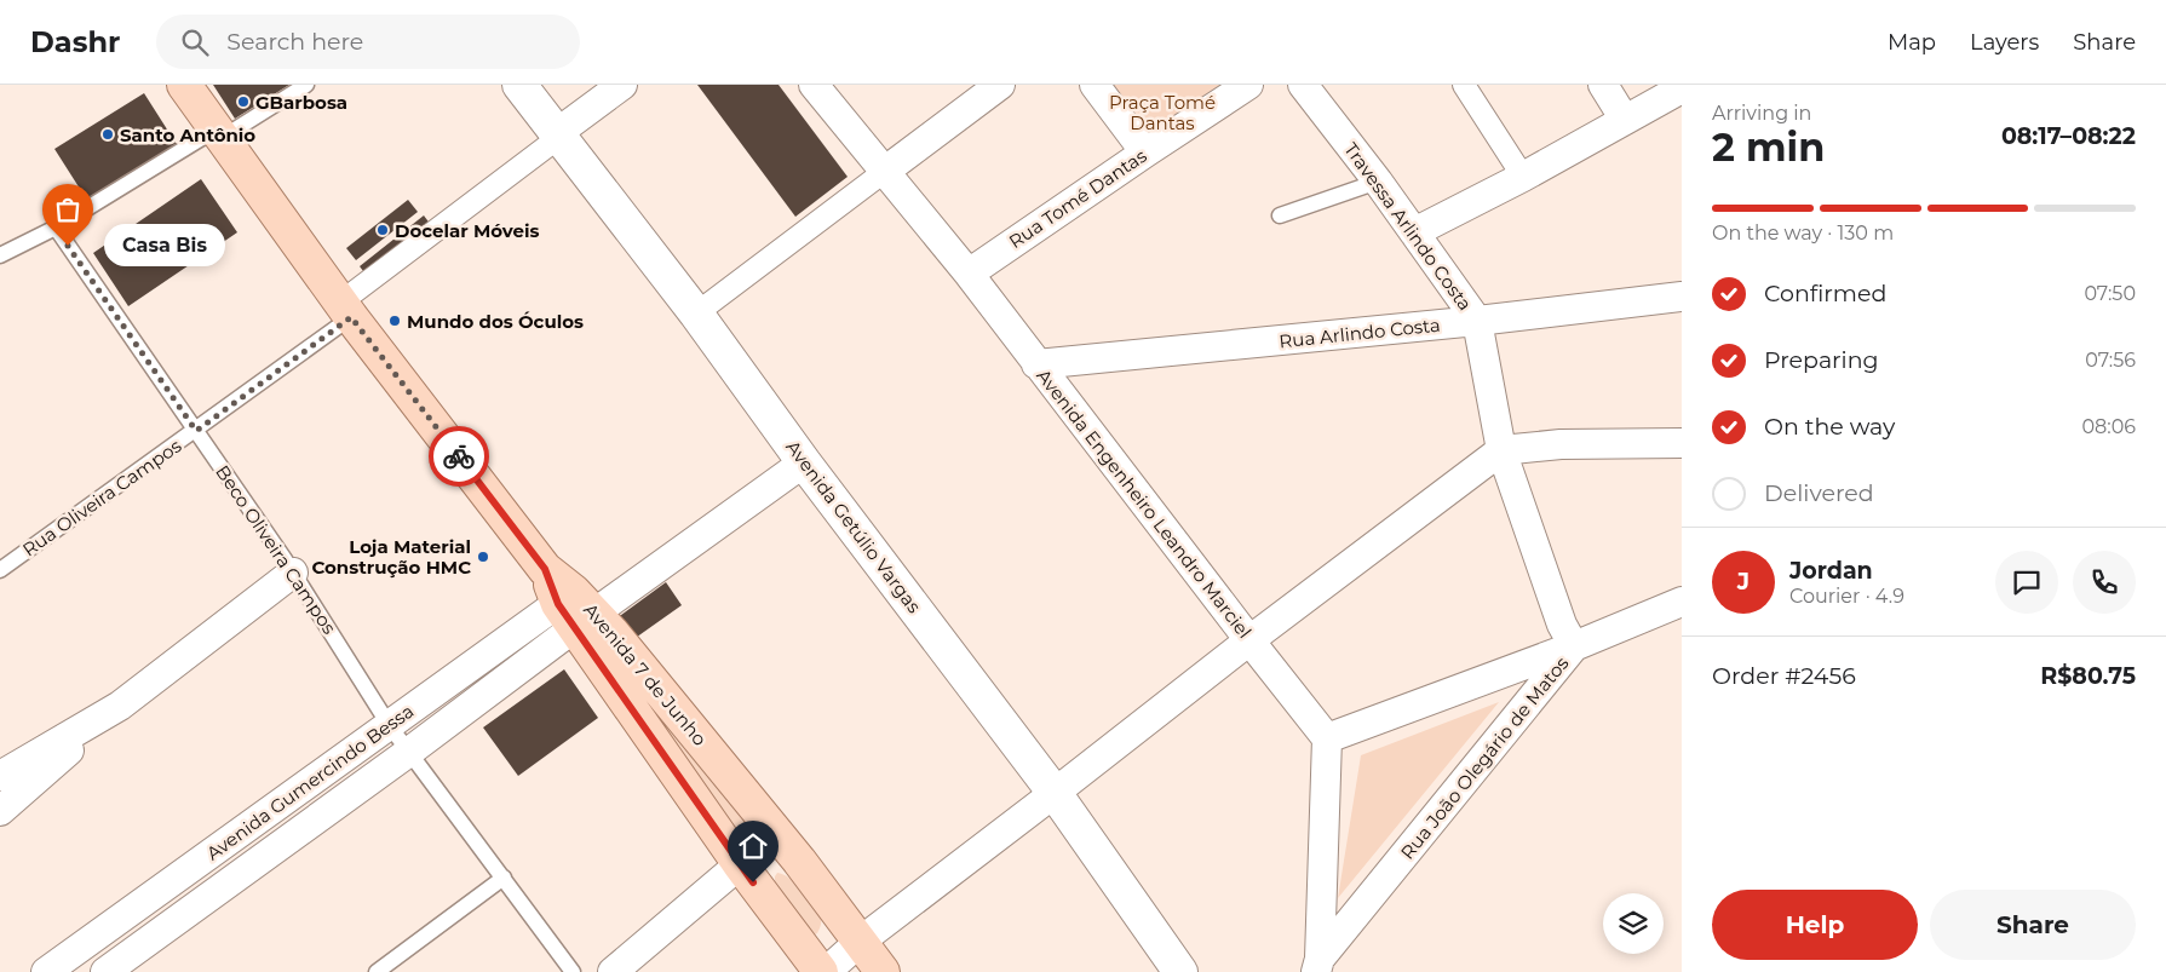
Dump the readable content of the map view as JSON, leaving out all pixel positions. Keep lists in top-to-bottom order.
{
  "streets": {
    "main road": ["Avenida 7 de Junho"],
    "street": [
      "Rua Tomé Dantas",
      "Travessa Arlindo Costa",
      "Rua Arlindo Costa",
      "Avenida Engenheiro Leandro Marciel",
      "Avenida Getúlio Vargas",
      "Rua João Olegário de Matos",
      "Avenida Gumercindo Bessa"
    ],
    "lane": ["Rua Oliveira Campos", "Beco Oliveira Campos"]
  },
  "crossings": [
    ["Rua Tomé Dantas", "Avenida Engenheiro Leandro Marciel"],
    ["Travessa Arlindo Costa", "Rua Arlindo Costa"],
    ["Travessa Arlindo Costa", "Rua João Olegário de Matos"],
    ["Rua Arlindo Costa", "Avenida Engenheiro Leandro Marciel"],
    ["Rua Oliveira Campos", "Beco Oliveira Campos"],
    ["Rua Oliveira Campos", "Avenida 7 de Junho"],
    ["Beco Oliveira Campos", "Avenida Gumercindo Bessa"],
    ["Avenida 7 de Junho", "Avenida Gumercindo Bessa"]
  ],
  "parks": ["Praça Tomé Dantas"],
  "places": [
    "GBarbosa",
    "Santo Antônio",
    "Docelar Móveis",
    "Casa Bis",
    "Mundo dos Óculos",
    "Loja Material Construção HMC"
  ],
  "page": {
    "header": "Dashr",
    "search": "Search here",
    "nav": ["Map", "Layers", "Share"],
    "heading": ["2 min", "Arriving in", "08:17–08:22"],
    "panel": [
      "Jordan",
      "Courier · 4.9",
      "Order #2456",
      "R$80.75"
    ],
    "bar": "On the way · 130 m",
    "bubble": "Casa Bis",
    "list": [
      ["Confirmed", "07:50"],
      ["Preparing", "07:56"],
      ["On the way", "08:06"],
      "Delivered"
    ],
    "round": "J",
    "buttons": ["Help", "Share"]
  }
}
